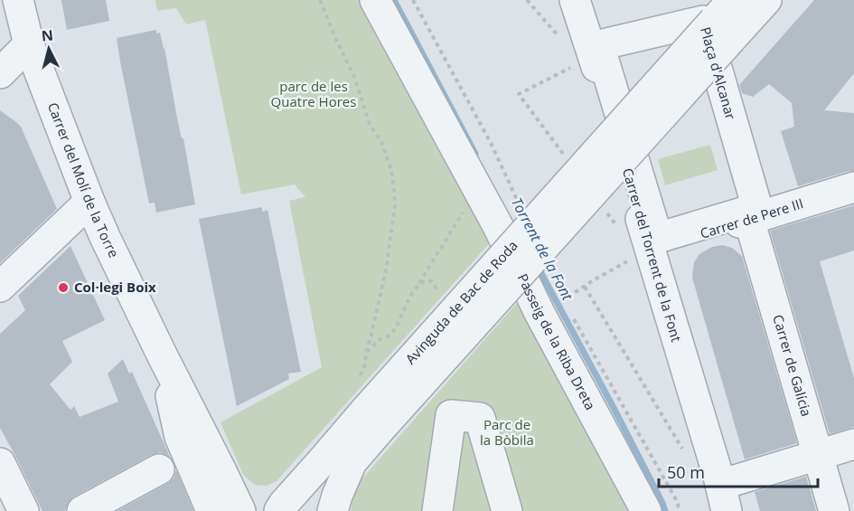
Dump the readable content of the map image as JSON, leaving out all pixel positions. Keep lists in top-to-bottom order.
{
  "streets": {
    "street": [
      "Plaça d'Alcanar",
      "Carrer del Molí de la Torre",
      "Carrer de Pere III",
      "Carrer del Torrent de la Font",
      "Avinguda de Bac de Roda",
      "Passeig de la Riba Dreta",
      "Carrer de Galícia"
    ]
  },
  "crossings": [
    ["Plaça d'Alcanar", "Carrer de Pere III"],
    ["Plaça d'Alcanar", "Carrer de Galícia"],
    ["Carrer del Molí de la Torre", "Avinguda de Bac de Roda"],
    ["Carrer de Pere III", "Carrer del Torrent de la Font"],
    ["Carrer de Pere III", "Carrer de Galícia"]
  ],
  "water": ["Torrent de la Font"],
  "parks": ["parc de les Quatre Hores", "Parc de la Bòbila"],
  "places": ["Col·legi Boix"],
  "scale_bar": "50 m",
  "north": "top"
}
